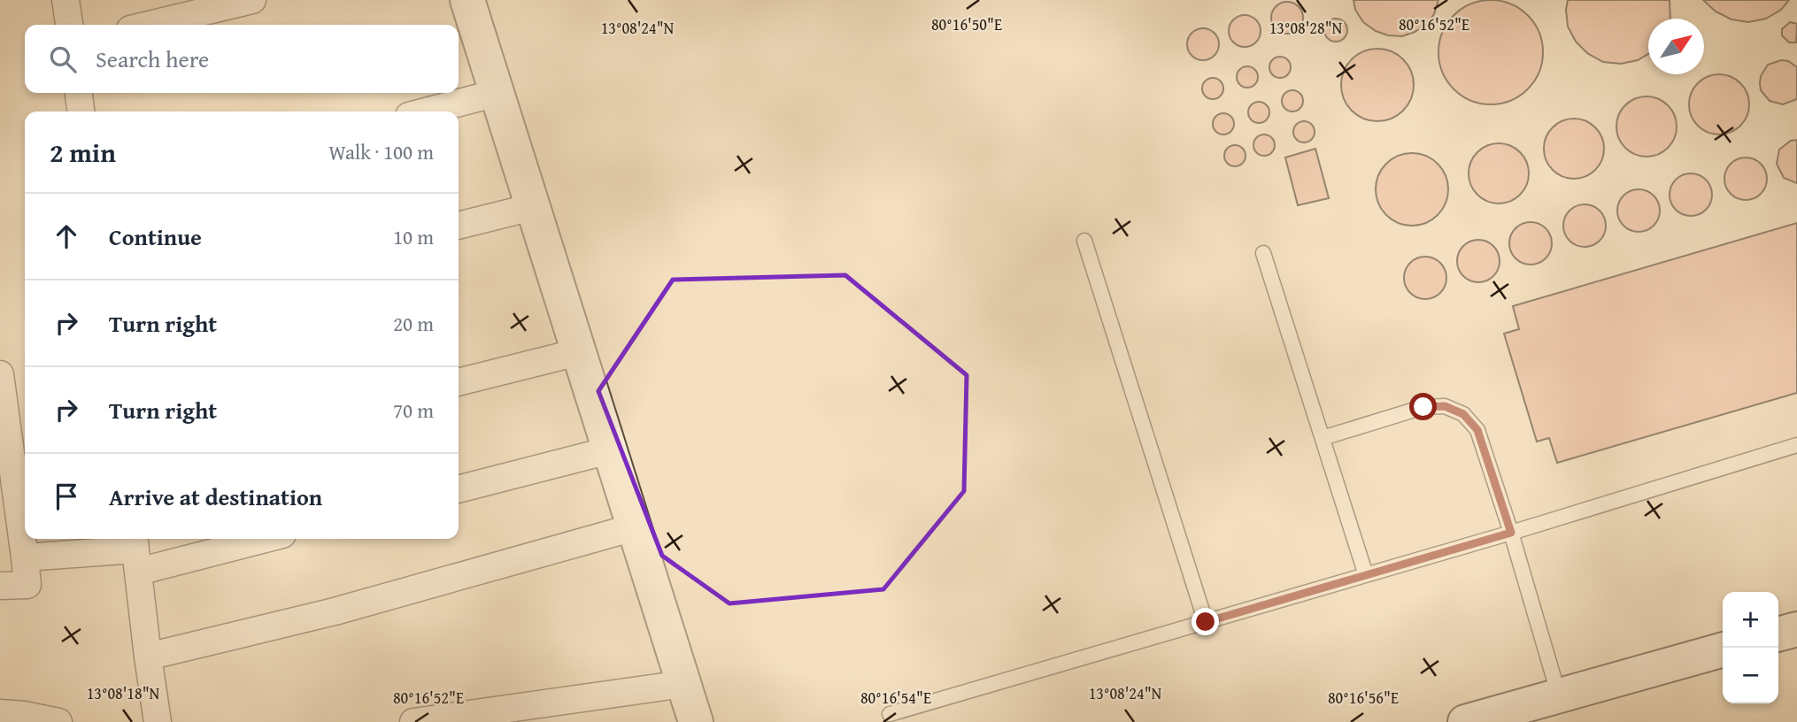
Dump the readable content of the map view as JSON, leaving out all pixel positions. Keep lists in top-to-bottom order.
{
  "north": "top right",
  "page": {
    "search": "Search here",
    "heading": ["2 min", "Walk · 100 m"],
    "list": [
      ["Continue", "10 m"],
      ["Turn right", "20 m"],
      ["Turn right", "70 m"],
      "Arrive at destination"
    ],
    "map_buttons": ["+", "−"]
  },
  "coordinates": [
    "80°16'50\"E",
    "80°16'52\"E",
    "13°08'24\"N",
    "13°08'28\"N",
    "13°08'18\"N",
    "80°16'54\"E",
    "80°16'56\"E"
  ]
}
